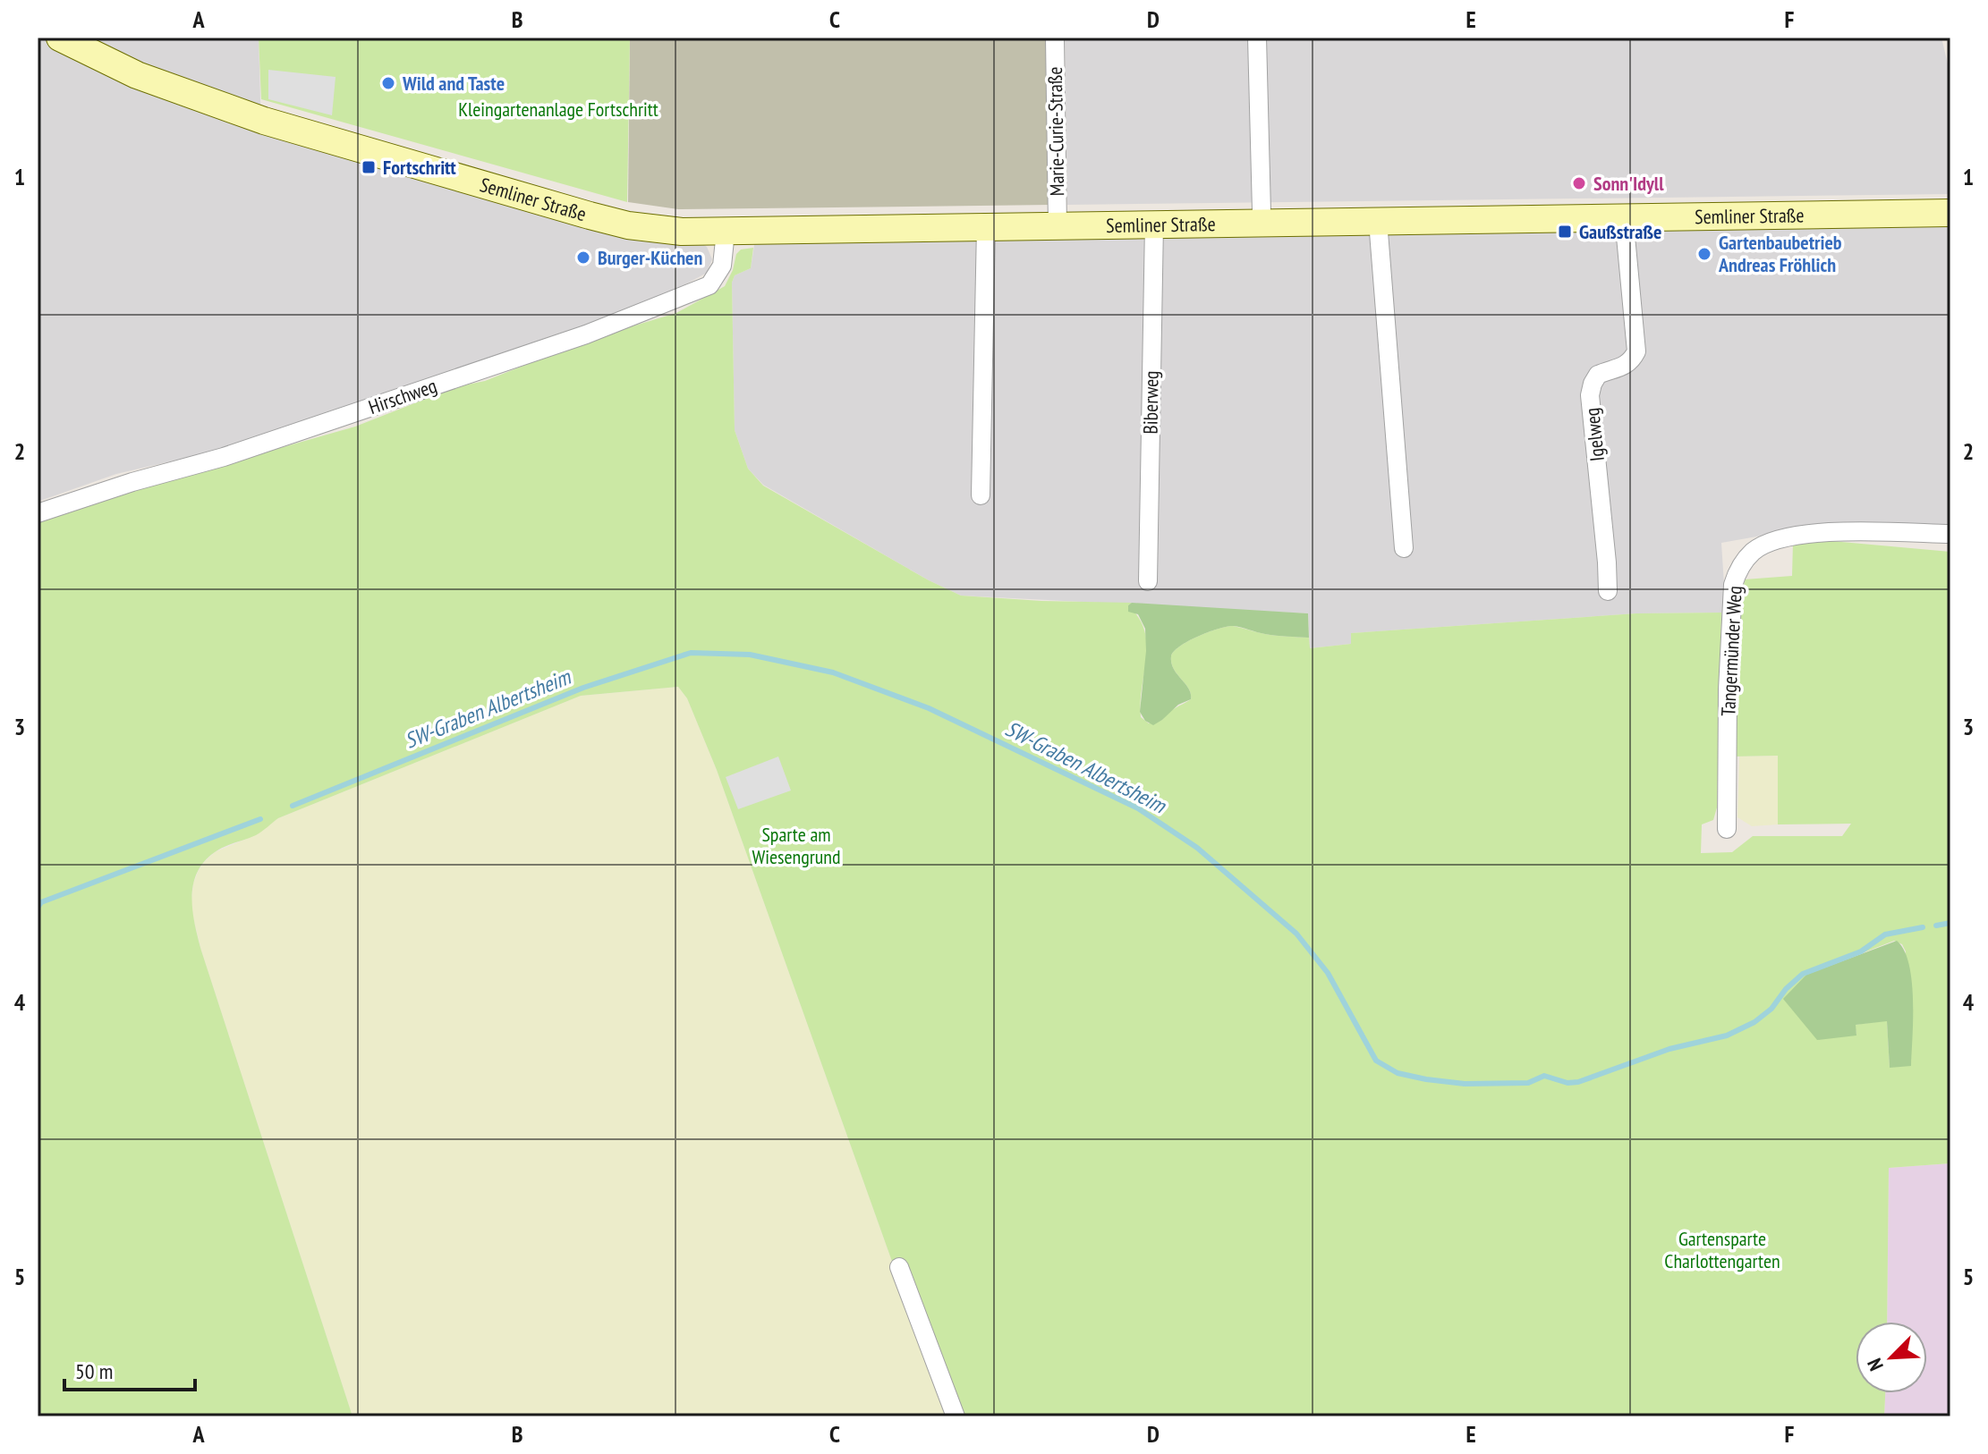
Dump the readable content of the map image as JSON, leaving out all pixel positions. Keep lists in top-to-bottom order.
{
  "streets": {
    "street": [
      "Marie-Curie-Straße",
      "Semliner Straße",
      "Hirschweg",
      "Biberweg",
      "Igelweg",
      "Tangermünder Weg"
    ]
  },
  "crossings": [
    ["Marie-Curie-Straße", "Semliner Straße"],
    ["Semliner Straße", "Hirschweg"],
    ["Semliner Straße", "Biberweg"],
    ["Semliner Straße", "Igelweg"]
  ],
  "water": ["SW-Graben Albertsheim"],
  "parks": ["Kleingartenanlage Fortschritt", "Sparte am Wiesengrund", "Gartensparte Charlottengarten"],
  "places": {
    "other": [
      "Wild and Taste",
      "Sonn'Idyll",
      "Gartenbaubetrieb Andreas Fröhlich",
      "Burger-Küchen"
    ],
    "transit": ["Fortschritt", "Gaußstraße"]
  },
  "scale_bar": "50 m",
  "north": "bottom left",
  "grid": {
    "columns": [
      "A",
      "B",
      "C",
      "D",
      "E",
      "F"
    ],
    "rows": [
      "1",
      "2",
      "3",
      "4",
      "5"
    ]
  }
}
